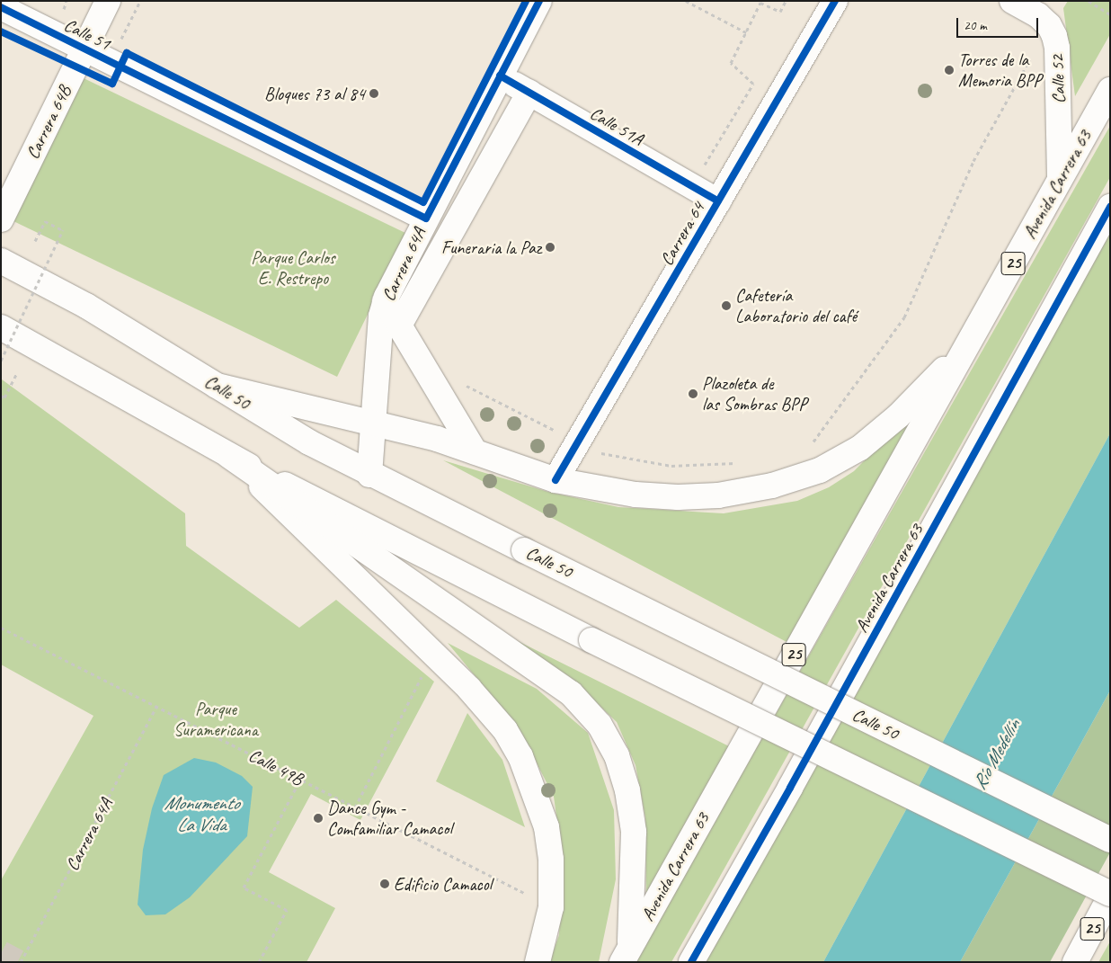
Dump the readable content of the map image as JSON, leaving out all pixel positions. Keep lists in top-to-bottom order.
{
  "streets": {
    "main road": [
      "Calle 51",
      "Calle 52",
      "Carrera 64B",
      "Calle 51A",
      "Avenida Carrera 63",
      "Carrera 64",
      "25",
      "Carrera 64A",
      "Calle 50"
    ],
    "path": ["Calle 49B"]
  },
  "crossings": [
    ["Calle 51", "Carrera 64B"],
    ["Calle 51", "Carrera 64A"],
    ["Calle 52", "Avenida Carrera 63"],
    ["Calle 51A", "Carrera 64"],
    ["Calle 51A", "Carrera 64A"],
    ["Carrera 64A", "Calle 50"],
    ["Carrera 64A", "Calle 49B"]
  ],
  "water": ["Río Medellín", "Monumento La Vida"],
  "parks": ["Parque Carlos E. Restrepo", "Parque Suramericana"],
  "places": [
    "Torres de la Memoria BPP",
    "Bloques 73 al 84",
    "Funeraria la Paz",
    "Cafetería Laboratorio del café",
    "Plazoleta de las Sombras BPP",
    "Dance Gym - Comfamiliar Camacol",
    "Edificio Camacol"
  ],
  "scale_bar": "20 m"
}
